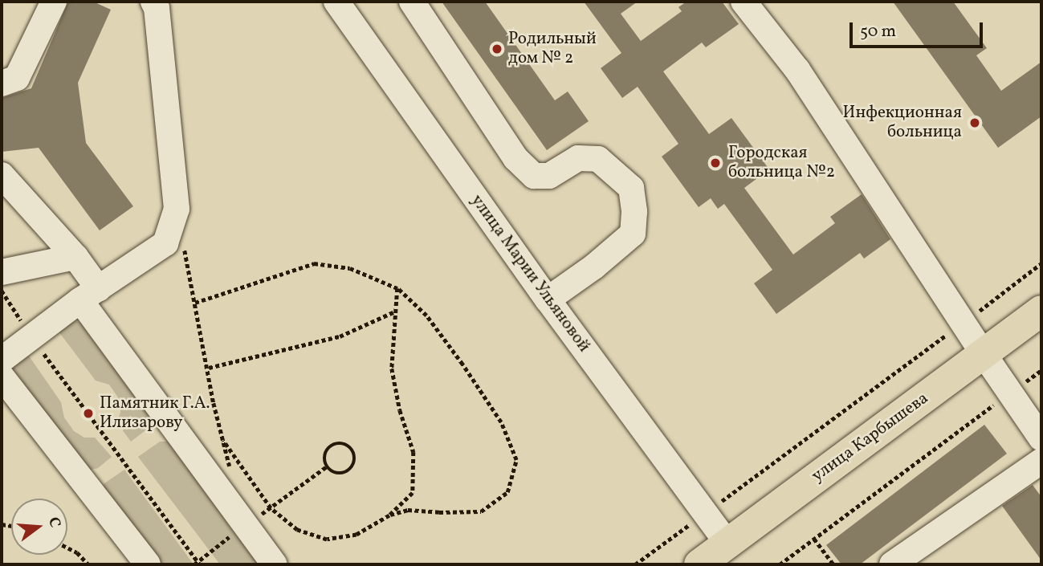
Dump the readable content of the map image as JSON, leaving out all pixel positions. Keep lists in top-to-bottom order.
{
  "streets": {
    "main road": ["улица Карбышева"],
    "street": ["улица Марии Ульяновой"]
  },
  "crossings": [
    ["улица Марии Ульяновой", "улица Карбышева"]
  ],
  "places": [
    "Родильный дом № 2",
    "Инфекционная больница",
    "Городская больница №2",
    "Памятник Г.А. Илизарову"
  ],
  "scale_bar": "50 m",
  "north": "right"
}
